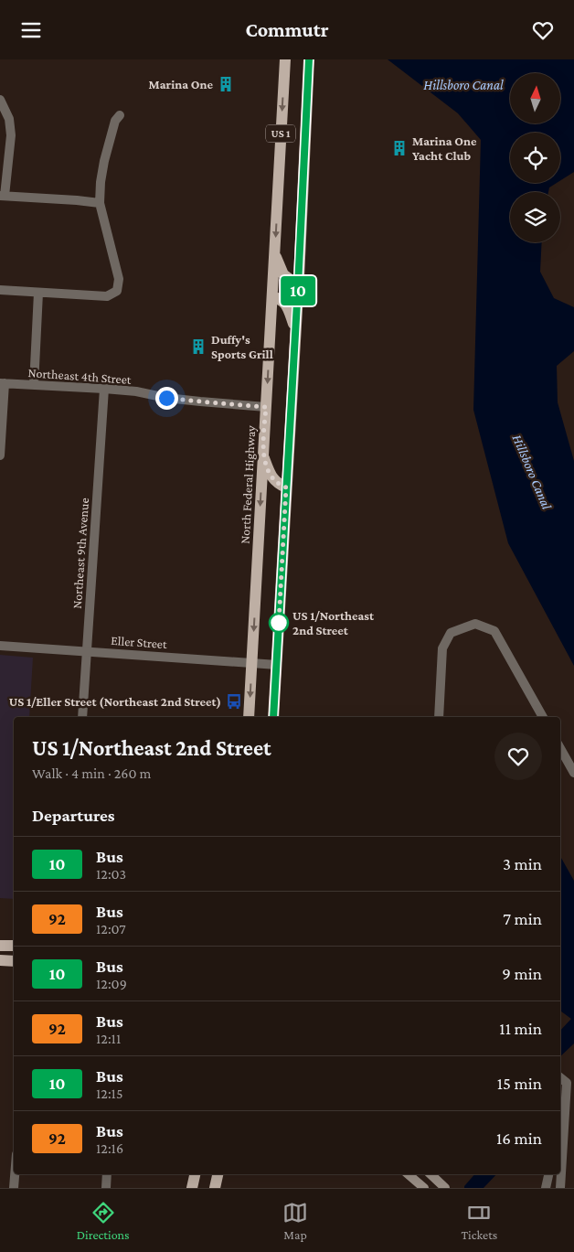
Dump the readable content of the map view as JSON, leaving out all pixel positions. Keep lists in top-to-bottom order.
{
  "streets": {
    "main road": ["US 1", "North Federal Highway"],
    "street": ["Northeast 4th Street", "Northeast 9th Avenue", "Eller Street"]
  },
  "crossings": [
    ["US 1", "Eller Street"],
    ["Northeast 4th Street", "North Federal Highway"],
    ["Northeast 4th Street", "Northeast 9th Avenue"],
    ["North Federal Highway", "Eller Street"],
    ["Northeast 9th Avenue", "Eller Street"]
  ],
  "water": ["Hillsboro Canal"],
  "places": {
    "building": ["Marina One", "Marina One Yacht Club", "Duffy's Sports Grill"],
    "other": ["US 1/Northeast 2nd Street"],
    "bus stop": ["US 1/Eller Street (Northeast 2nd Street)"]
  },
  "lines": ["bus line 10"],
  "north": "top",
  "page": {
    "header": "Commutr",
    "on_map": "10",
    "heading": [
      ["US 1/Northeast 2nd Street", "Walk · 4 min · 260 m"],
      "Departures"
    ],
    "list": [
      {
        "mark": "10",
        "name": "Bus",
        "note": "12:03",
        "value": "3 min"
      },
      {
        "mark": "92",
        "name": "Bus",
        "note": "12:07",
        "value": "7 min"
      },
      {
        "mark": "10",
        "name": "Bus",
        "note": "12:09",
        "value": "9 min"
      },
      {
        "mark": "92",
        "name": "Bus",
        "note": "12:11",
        "value": "11 min"
      },
      {
        "mark": "10",
        "name": "Bus",
        "note": "12:15",
        "value": "15 min"
      },
      {
        "mark": "92",
        "name": "Bus",
        "note": "12:16",
        "value": "16 min"
      }
    ],
    "tabs": ["Directions", "Map", "Tickets"]
  }
}
